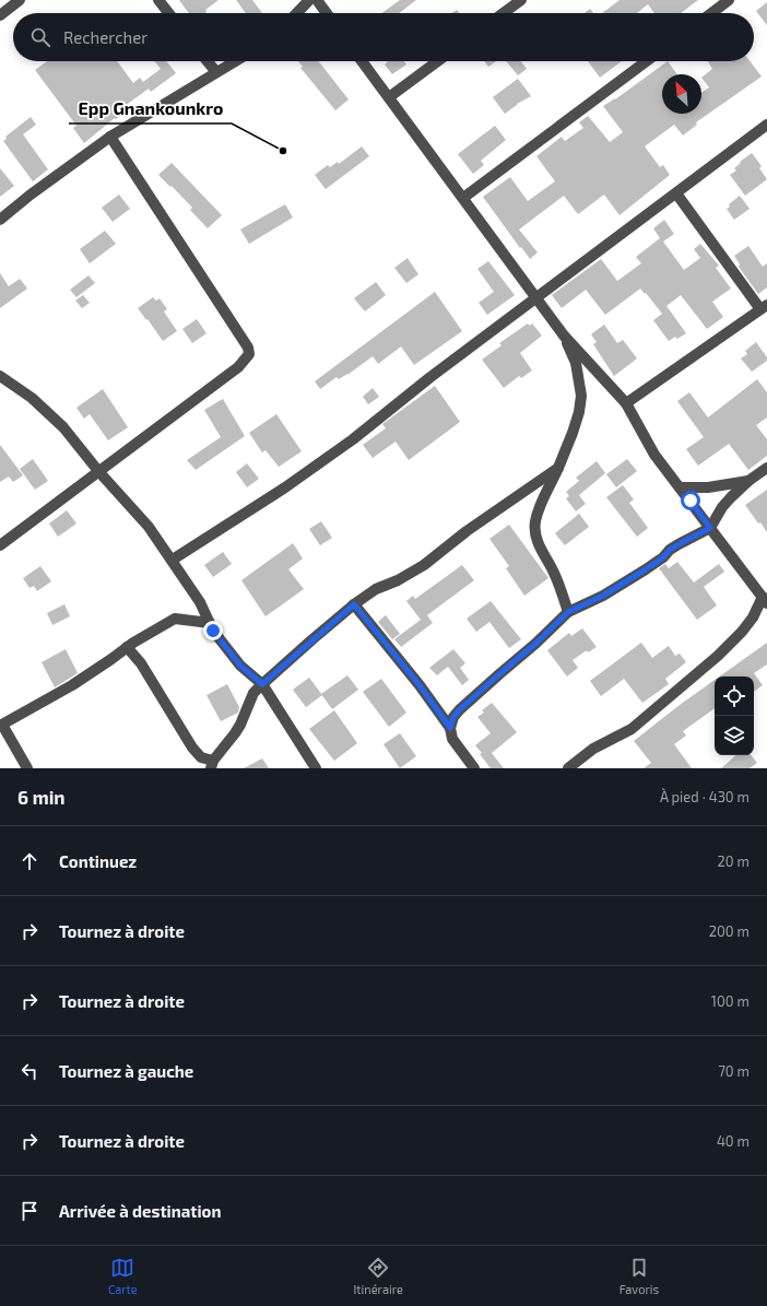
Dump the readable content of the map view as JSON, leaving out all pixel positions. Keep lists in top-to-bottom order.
{
  "places": ["Epp Gnankounkro"],
  "north": "top left",
  "page": {
    "search": "Rechercher",
    "heading": ["6 min", "À pied · 430 m"],
    "list": [
      ["Continuez", "20 m"],
      ["Tournez à droite", "200 m"],
      ["Tournez à droite", "100 m"],
      ["Tournez à gauche", "70 m"],
      ["Tournez à droite", "40 m"],
      "Arrivée à destination"
    ],
    "nav": ["Carte", "Itinéraire", "Favoris"]
  }
}
